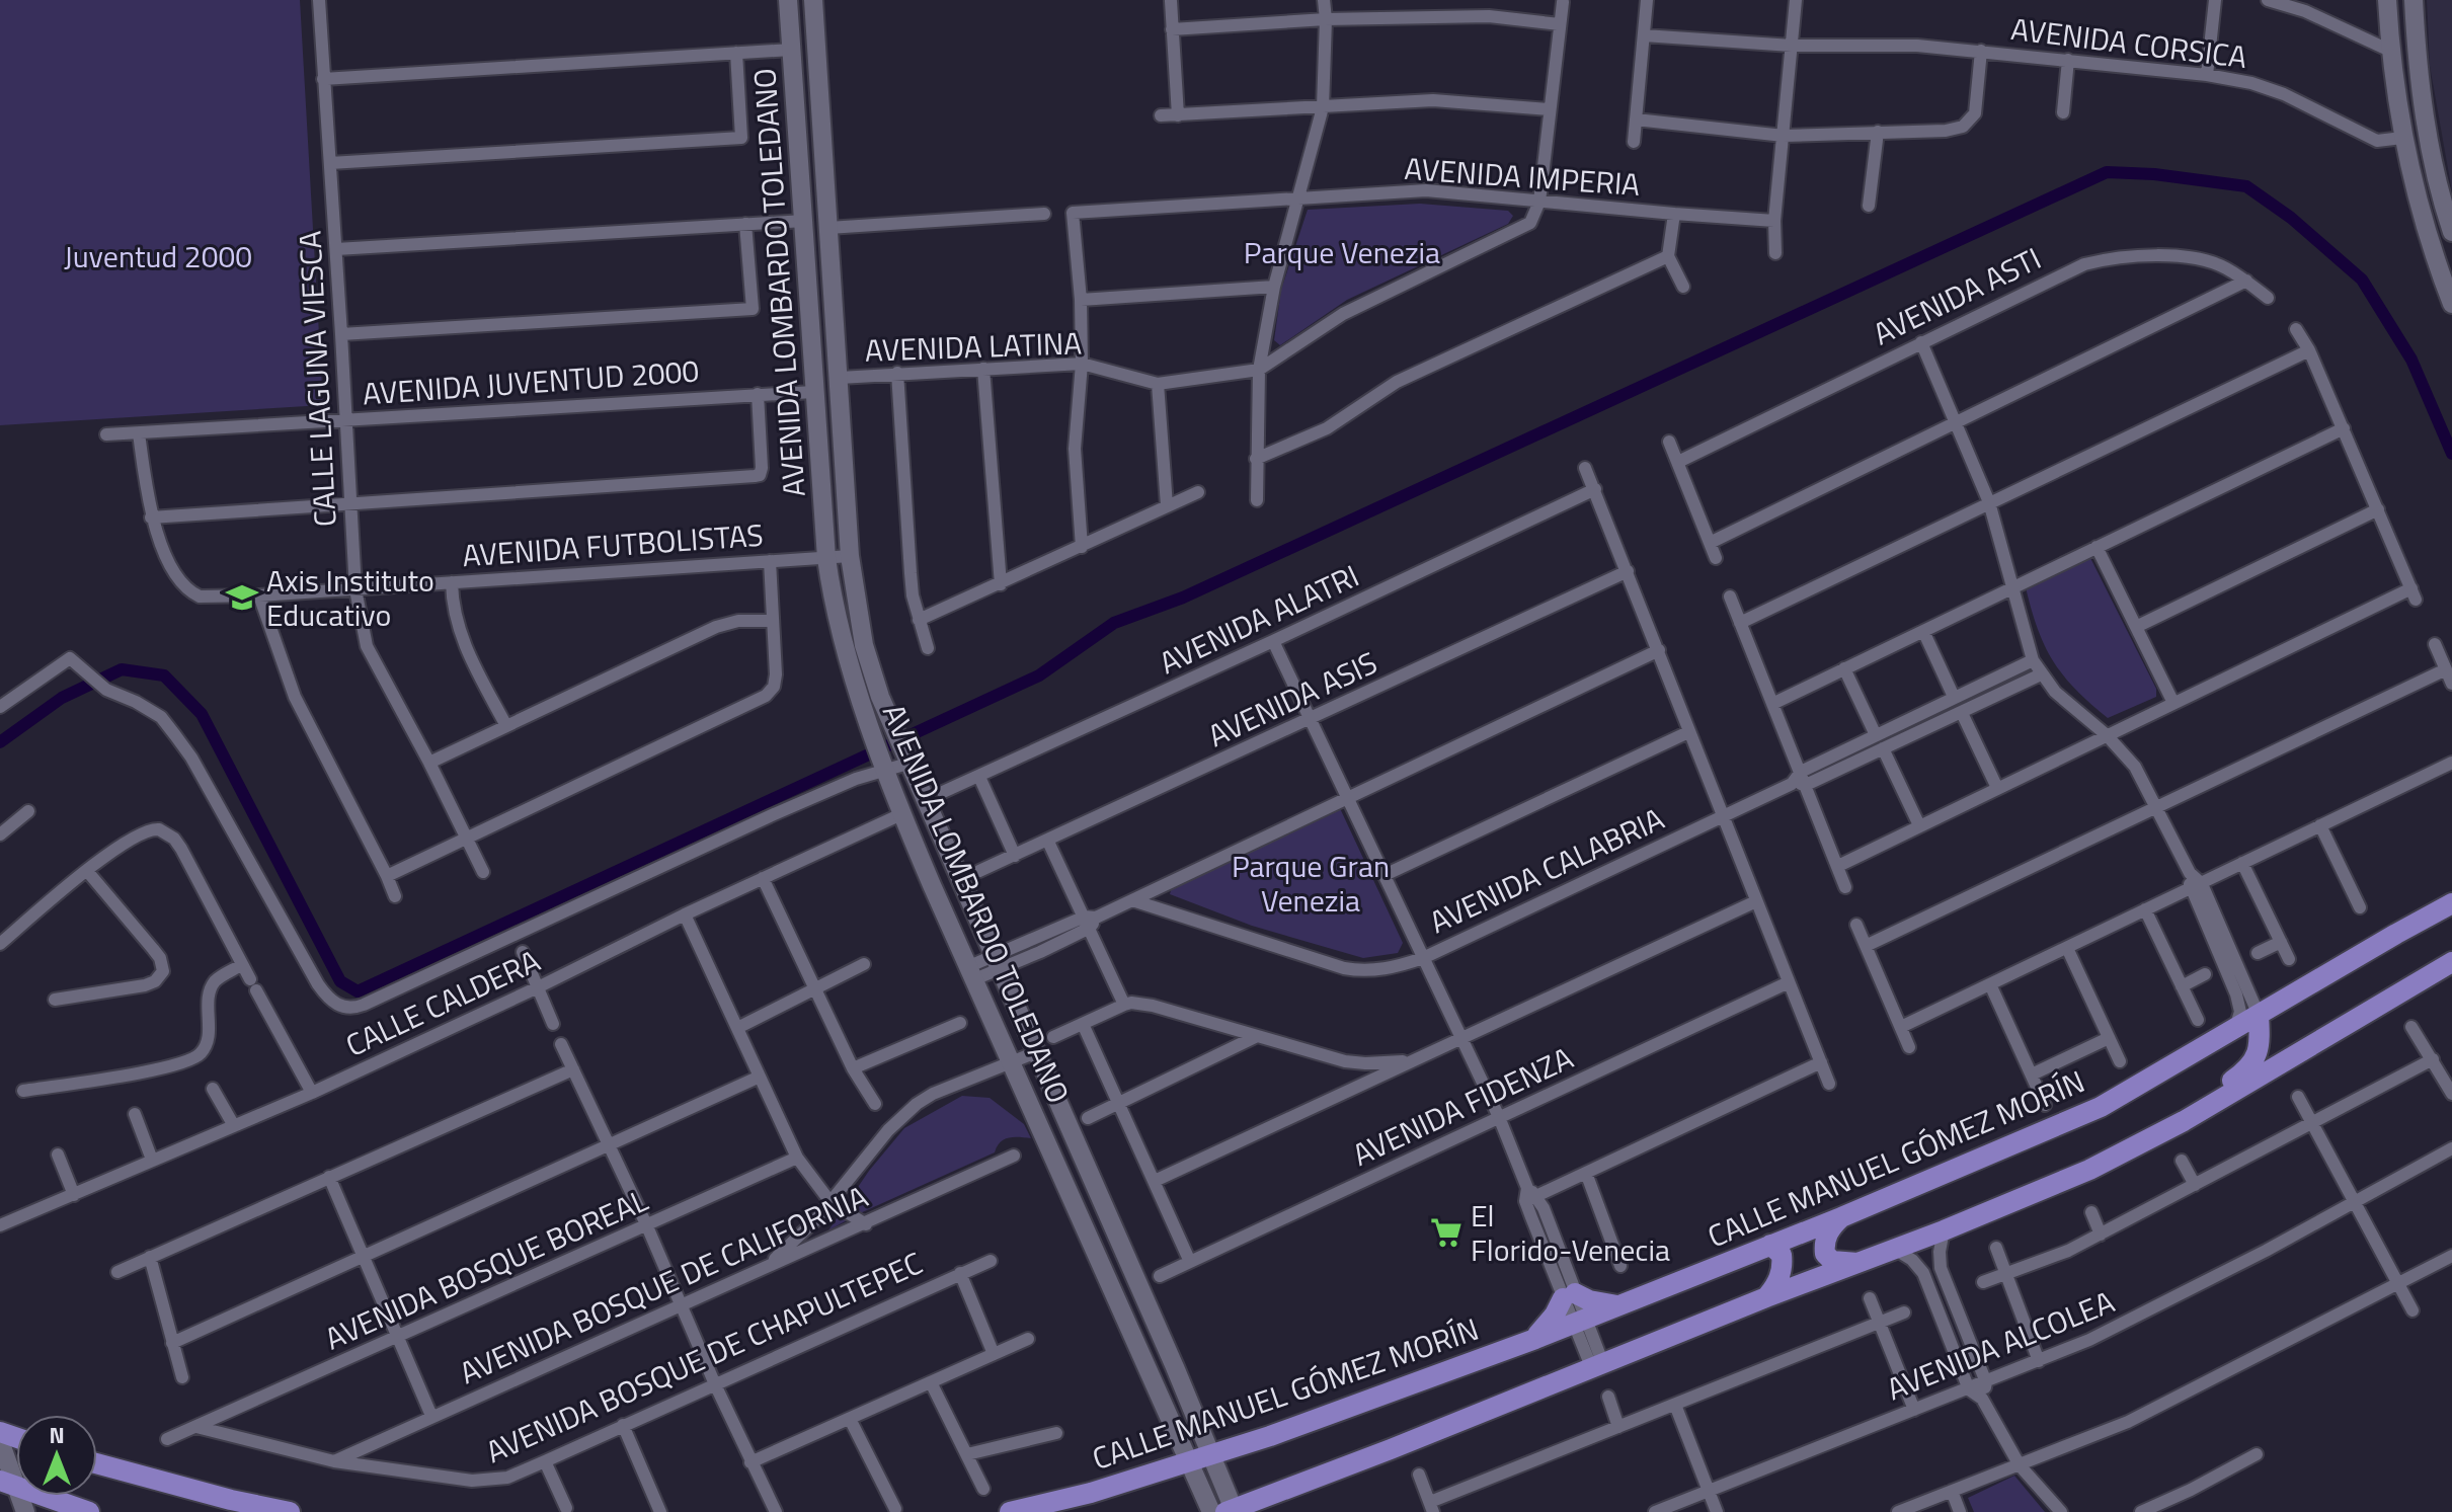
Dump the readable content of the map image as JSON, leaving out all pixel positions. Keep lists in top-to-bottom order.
{
  "streets": {
    "main road": ["AVENIDA LOMBARDO TOLEDANO", "CALLE MANUEL GÓMEZ MORÍN"],
    "street": [
      "AVENIDA CORSICA",
      "AVENIDA IMPERIA",
      "AVENIDA ASTI",
      "AVENIDA LATINA",
      "CALLE LAGUNA VIESCA",
      "AVENIDA JUVENTUD 2000",
      "AVENIDA FUTBOLISTAS",
      "AVENIDA ALATRI",
      "AVENIDA ASIS",
      "AVENIDA CALABRIA",
      "CALLE CALDERA",
      "AVENIDA FIDENZA",
      "AVENIDA BOSQUE BOREAL",
      "AVENIDA BOSQUE DE CALIFORNIA",
      "AVENIDA ALCOLEA",
      "AVENIDA BOSQUE DE CHAPULTEPEC"
    ]
  },
  "crossings": [
    ["AVENIDA IMPERIA", "AVENIDA LATINA"],
    ["AVENIDA LOMBARDO TOLEDANO", "AVENIDA LATINA"],
    ["AVENIDA LOMBARDO TOLEDANO", "AVENIDA JUVENTUD 2000"],
    ["AVENIDA LOMBARDO TOLEDANO", "AVENIDA FUTBOLISTAS"],
    ["AVENIDA LOMBARDO TOLEDANO", "CALLE CALDERA"],
    ["AVENIDA LOMBARDO TOLEDANO", "CALLE MANUEL GÓMEZ MORÍN"],
    ["CALLE LAGUNA VIESCA", "AVENIDA JUVENTUD 2000"],
    ["CALLE LAGUNA VIESCA", "AVENIDA FUTBOLISTAS"],
    ["AVENIDA BOSQUE BOREAL", "AVENIDA BOSQUE DE CHAPULTEPEC"],
    ["AVENIDA BOSQUE DE CALIFORNIA", "AVENIDA BOSQUE DE CHAPULTEPEC"]
  ],
  "parks": ["Parque Venezia", "Juventud 2000", "Parque Gran Venezia"],
  "places": {
    "school or university": ["Axis Instituto Educativo"],
    "supermarket": ["El Florido-Venecia"]
  },
  "north": "top"
}
